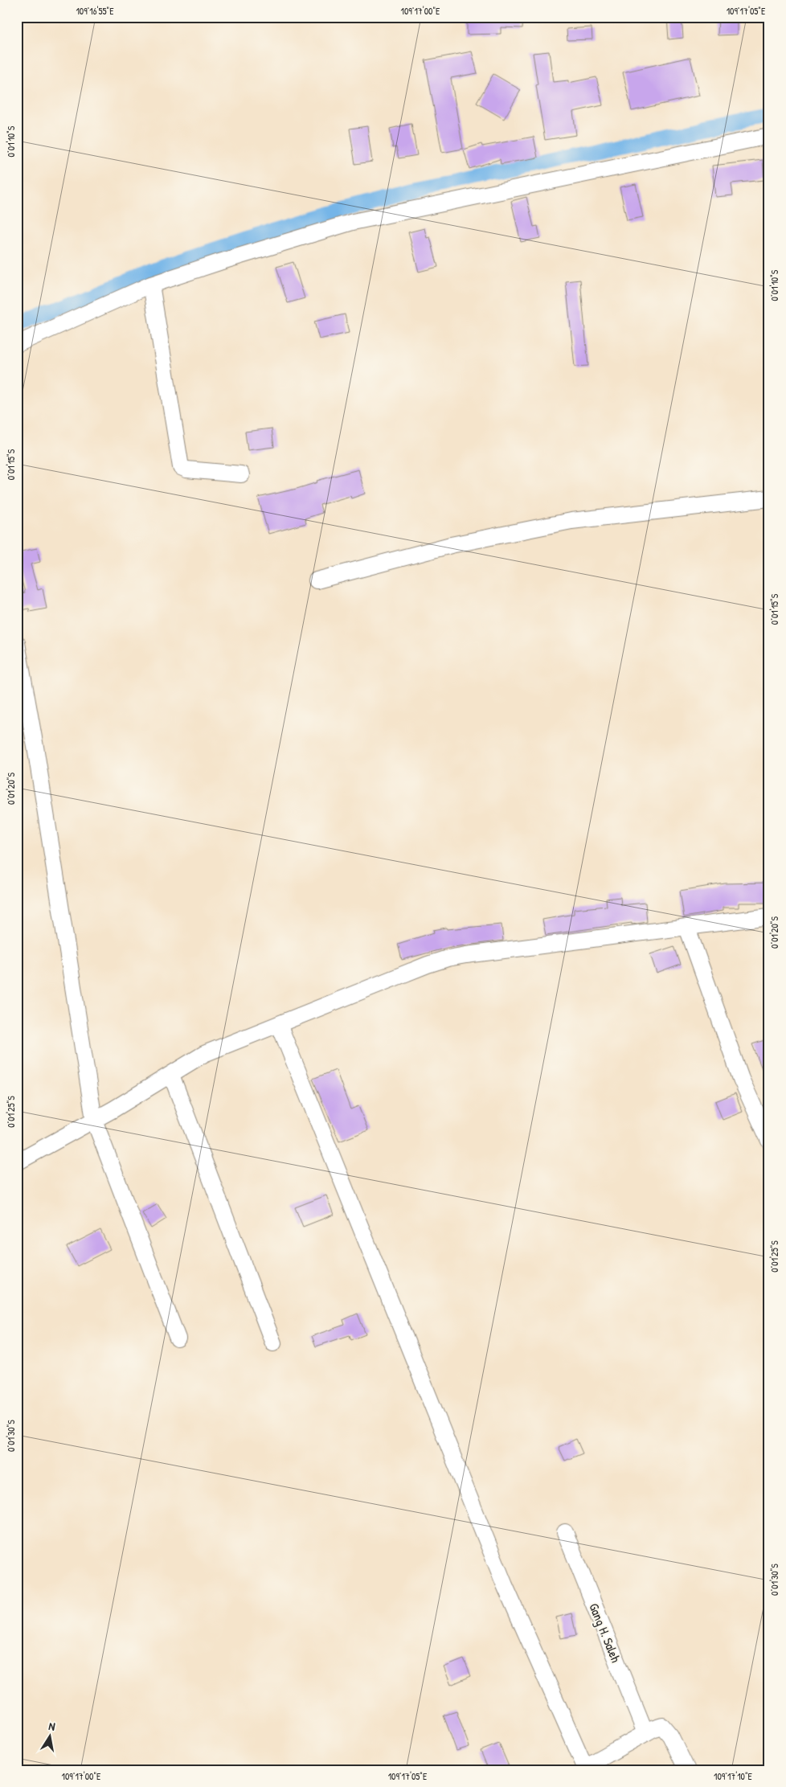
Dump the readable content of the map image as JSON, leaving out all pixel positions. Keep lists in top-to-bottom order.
{
  "streets": {
    "street": ["Gang H. Saleh"]
  },
  "north": "top",
  "coordinates": [
    "109°16'55\"E",
    "109°17'00\"E",
    "109°17'05\"E",
    "0°01'10\"S",
    "0°01'15\"S",
    "0°01'20\"S",
    "0°01'25\"S",
    "0°01'30\"S",
    "109°17'10\"E"
  ]
}
